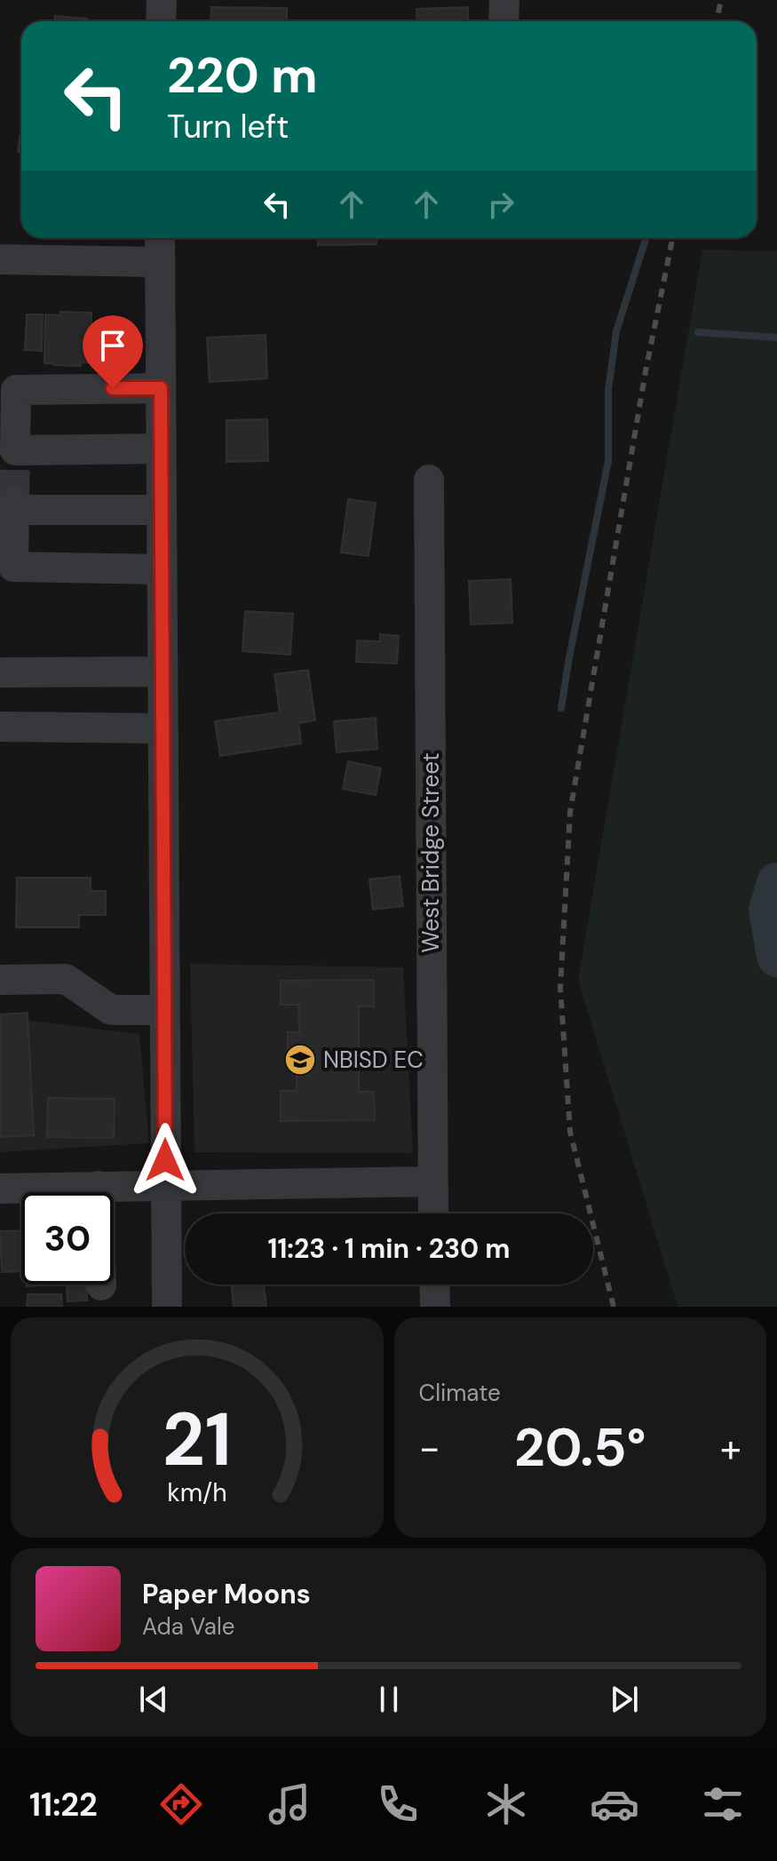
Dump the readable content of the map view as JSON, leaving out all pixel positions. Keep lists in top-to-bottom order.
{
  "streets": {
    "street": ["West Bridge Street"]
  },
  "places": {
    "school or university": ["NBISD EC"]
  },
  "page": {
    "turn": ["220 m", "Turn left"],
    "limit": "30",
    "trip": "11:23 · 1 min · 230 m",
    "tile": "Climate",
    "heat": ["−", "20.5°", "+"],
    "song": ["Paper Moons", "Ada Vale"],
    "tabs": "11:22",
    "gauge": ["21", "km/h"]
  }
}
